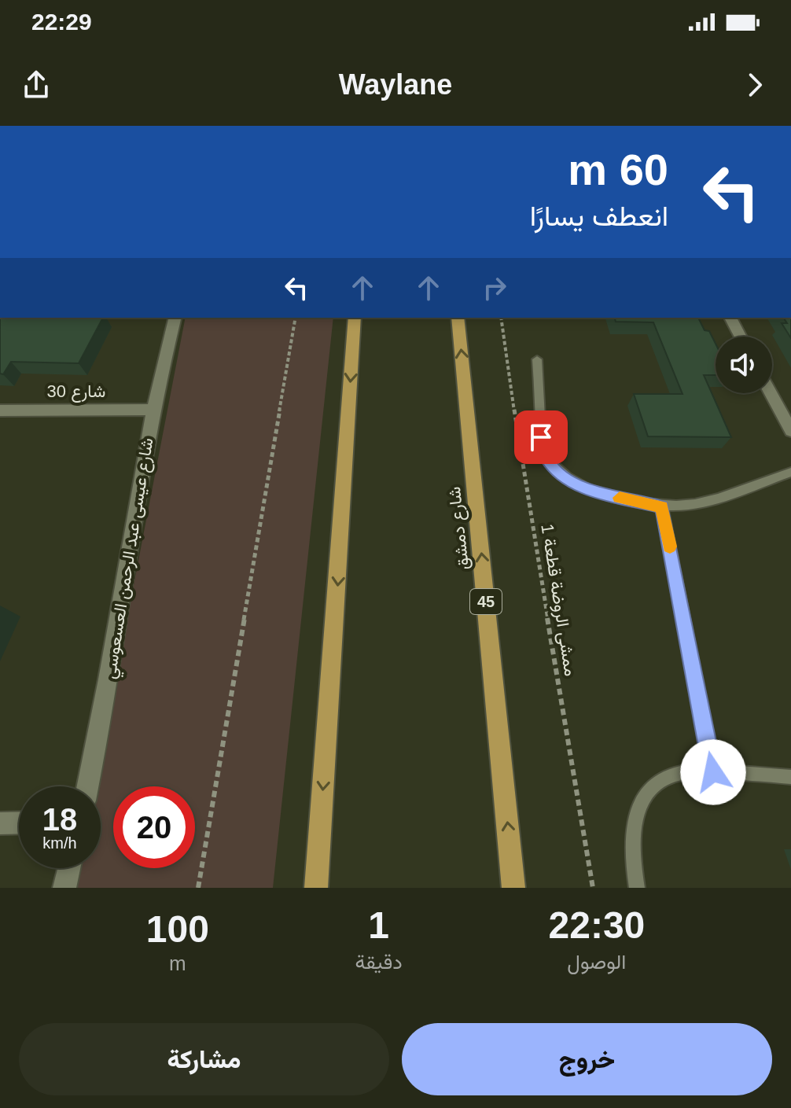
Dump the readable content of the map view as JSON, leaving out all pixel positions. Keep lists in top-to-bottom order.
{
  "streets": {
    "main road": ["شارع دمشق", "45"],
    "street": ["شارع 30", "شارع عيسى عبد الرحمن العسعوسي"],
    "path": ["ممشى الروضة قطعة 1"]
  },
  "crossings": [
    ["شارع 30", "شارع عيسى عبد الرحمن العسعوسي"]
  ],
  "page": {
    "status": "22:29",
    "header": "Waylane",
    "turn": ["60 m", "انعطف يسارًا"],
    "speed": "18 km/h",
    "limit": "20",
    "eta": [
      "22:30",
      "الوصول",
      "1",
      "دقيقة",
      "100",
      "m"
    ],
    "buttons": ["خروج", "مشاركة"]
  }
}
